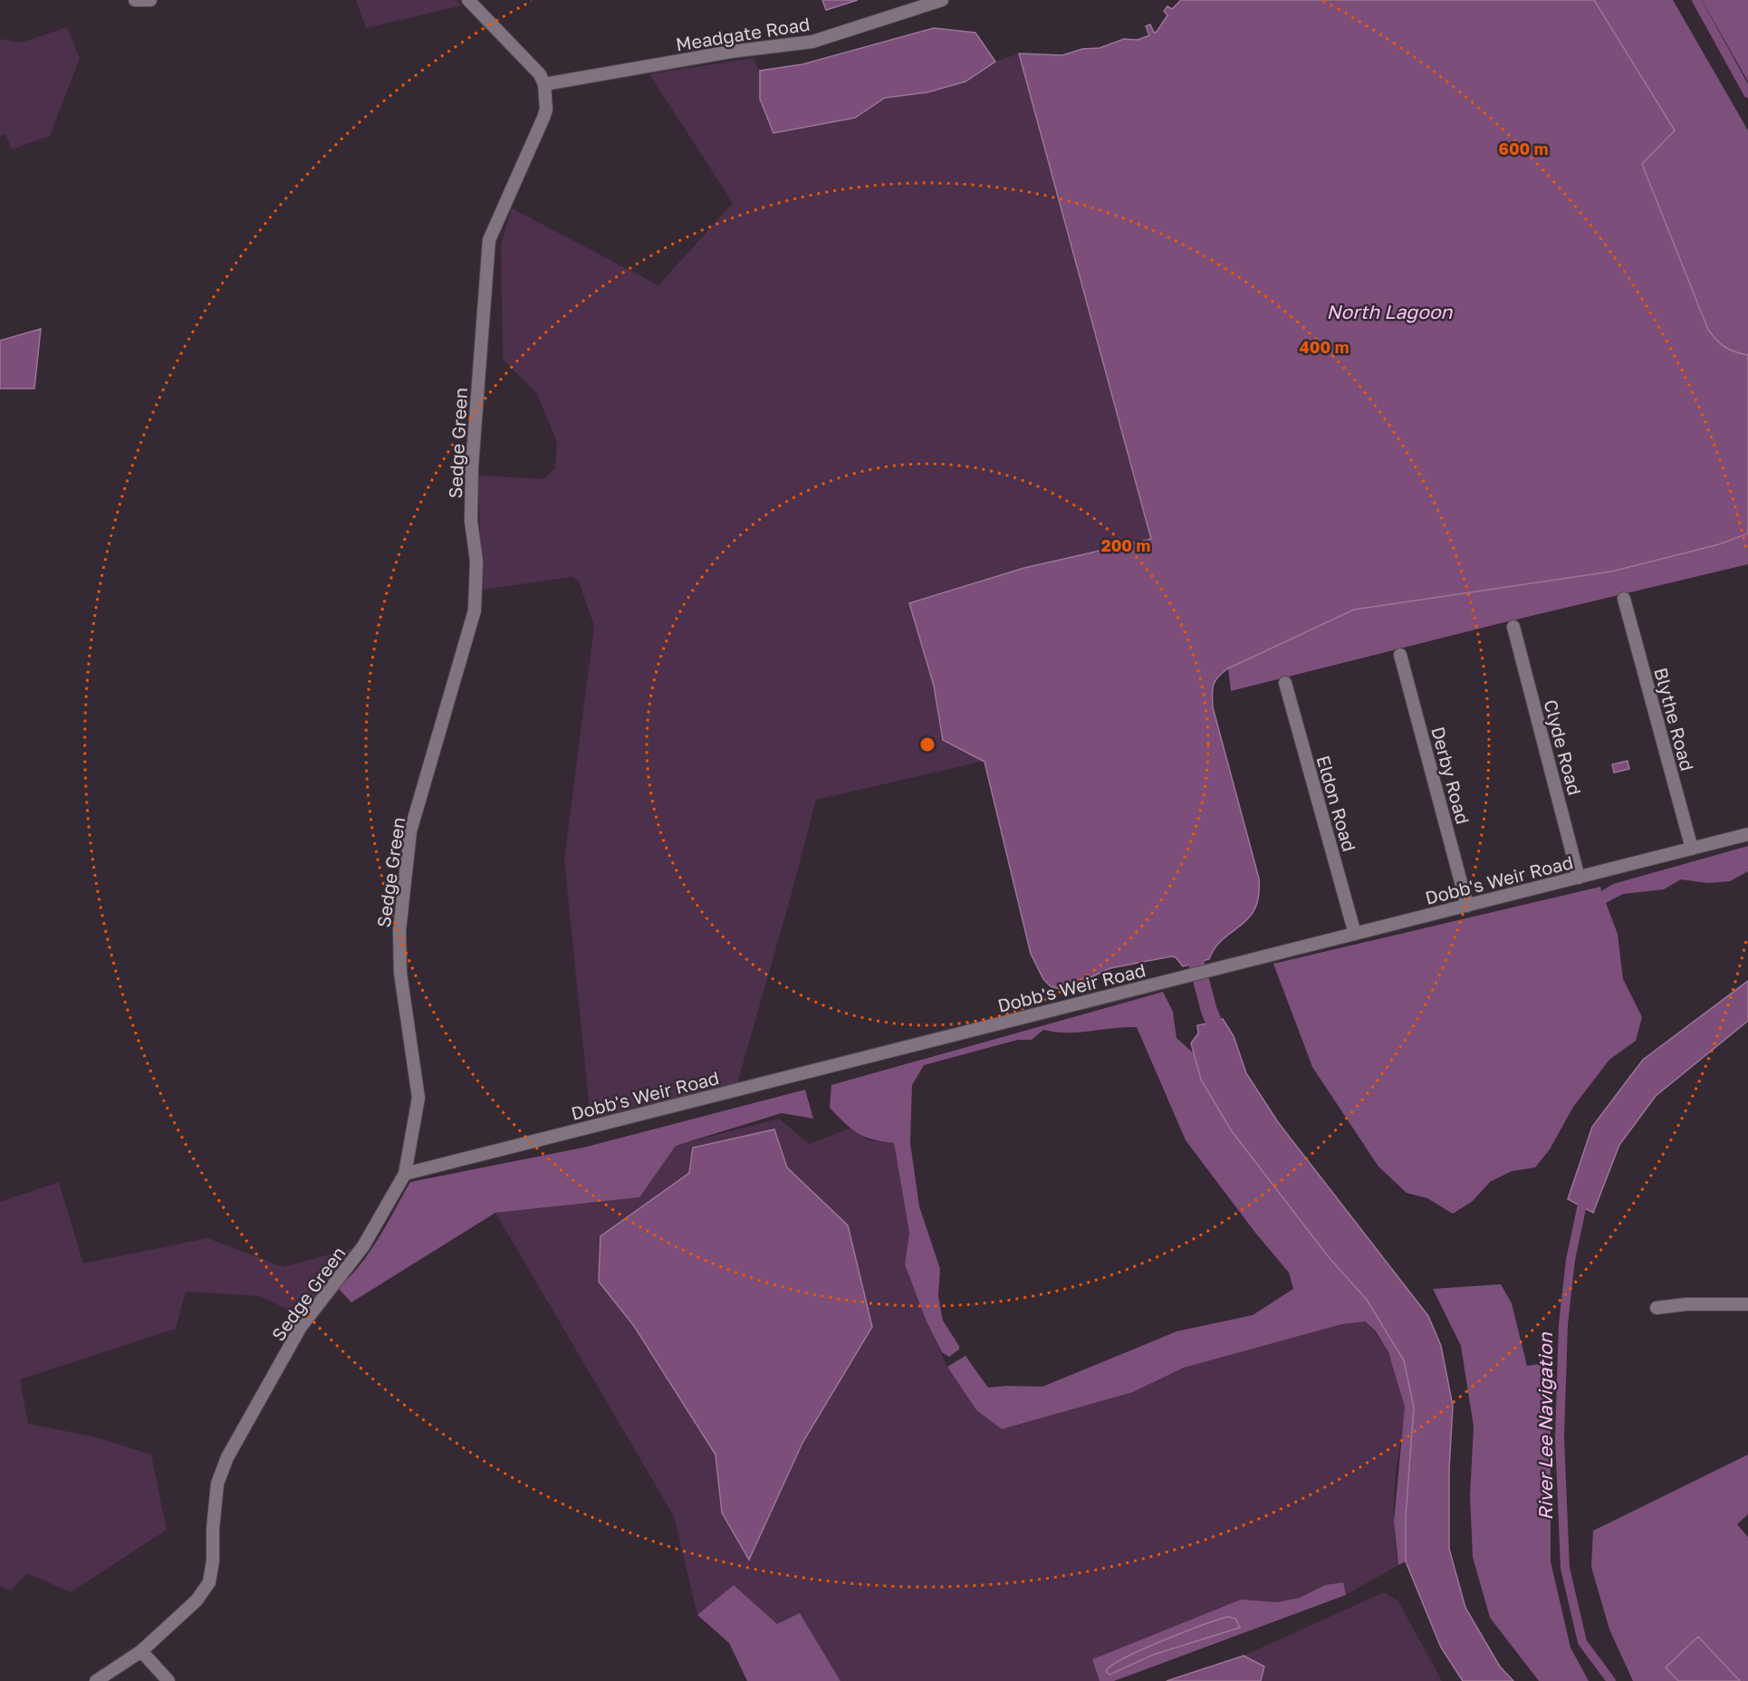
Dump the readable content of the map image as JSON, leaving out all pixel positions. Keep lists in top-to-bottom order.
{
  "streets": {
    "street": [
      "Meadgate Road",
      "Sedge Green",
      "Blythe Road",
      "Clyde Road",
      "Derby Road",
      "Eldon Road",
      "Dobb's Weir Road"
    ]
  },
  "crossings": [
    ["Meadgate Road", "Sedge Green"],
    ["Sedge Green", "Dobb's Weir Road"],
    ["Blythe Road", "Dobb's Weir Road"],
    ["Clyde Road", "Dobb's Weir Road"],
    ["Derby Road", "Dobb's Weir Road"],
    ["Eldon Road", "Dobb's Weir Road"]
  ],
  "water": ["North Lagoon", "River Lee Navigation"],
  "rings": ["600 m", "400 m", "200 m"]
}
